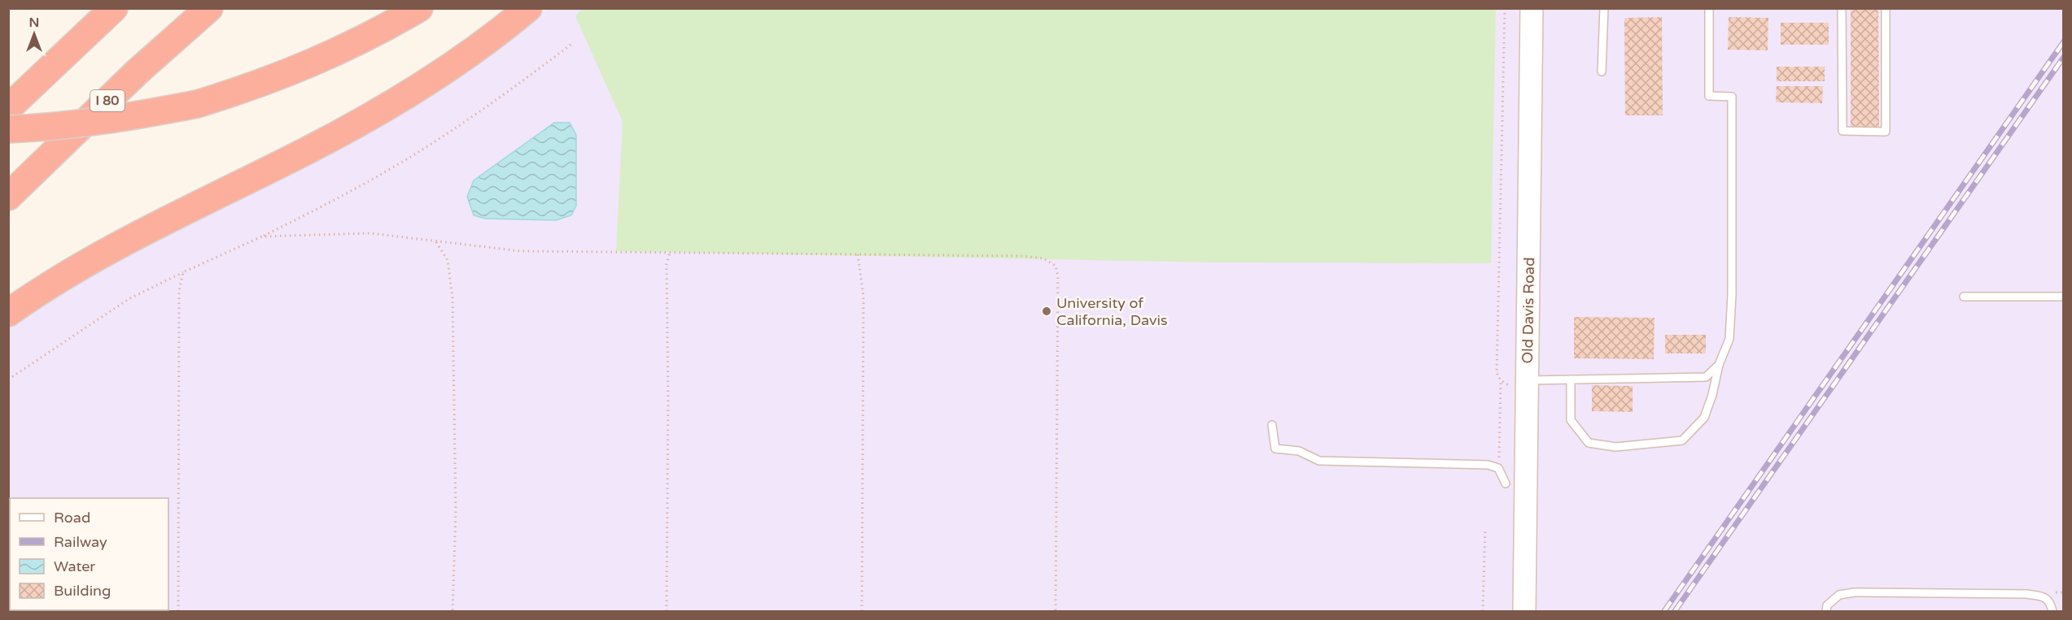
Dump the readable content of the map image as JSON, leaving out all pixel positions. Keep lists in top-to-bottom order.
{
  "streets": {
    "highway": ["I 80"],
    "street": ["Old Davis Road"]
  },
  "places": ["University of California, Davis"],
  "legend": [
    "Road",
    "Railway",
    "Water",
    "Building"
  ],
  "north": "top"
}
